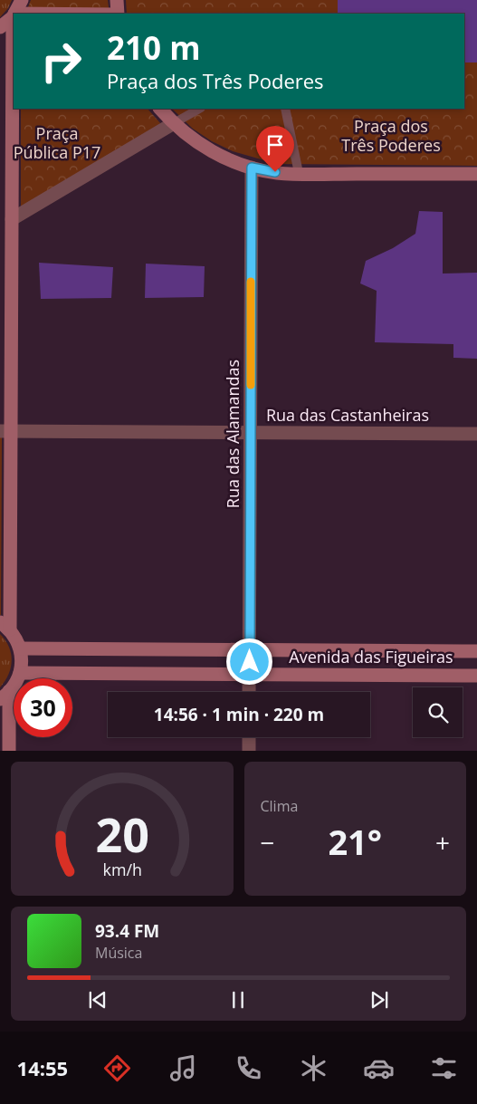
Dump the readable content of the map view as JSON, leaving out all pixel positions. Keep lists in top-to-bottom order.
{
  "streets": {
    "street": ["Rua das Castanheiras", "Rua das Alamandas", "Avenida das Figueiras"]
  },
  "crossings": [
    ["Rua das Castanheiras", "Rua das Alamandas"],
    ["Rua das Alamandas", "Avenida das Figueiras"]
  ],
  "parks": ["Praça dos Três Poderes", "Praça Pública P17"],
  "page": {
    "turn": ["210 m", "Praça dos Três Poderes"],
    "limit": "30",
    "trip": "14:56 · 1 min · 220 m",
    "tile": "Clima",
    "heat": ["−", "21°", "+"],
    "song": ["93.4 FM", "Música"],
    "tabs": "14:55",
    "gauge": ["20", "km/h"]
  }
}
